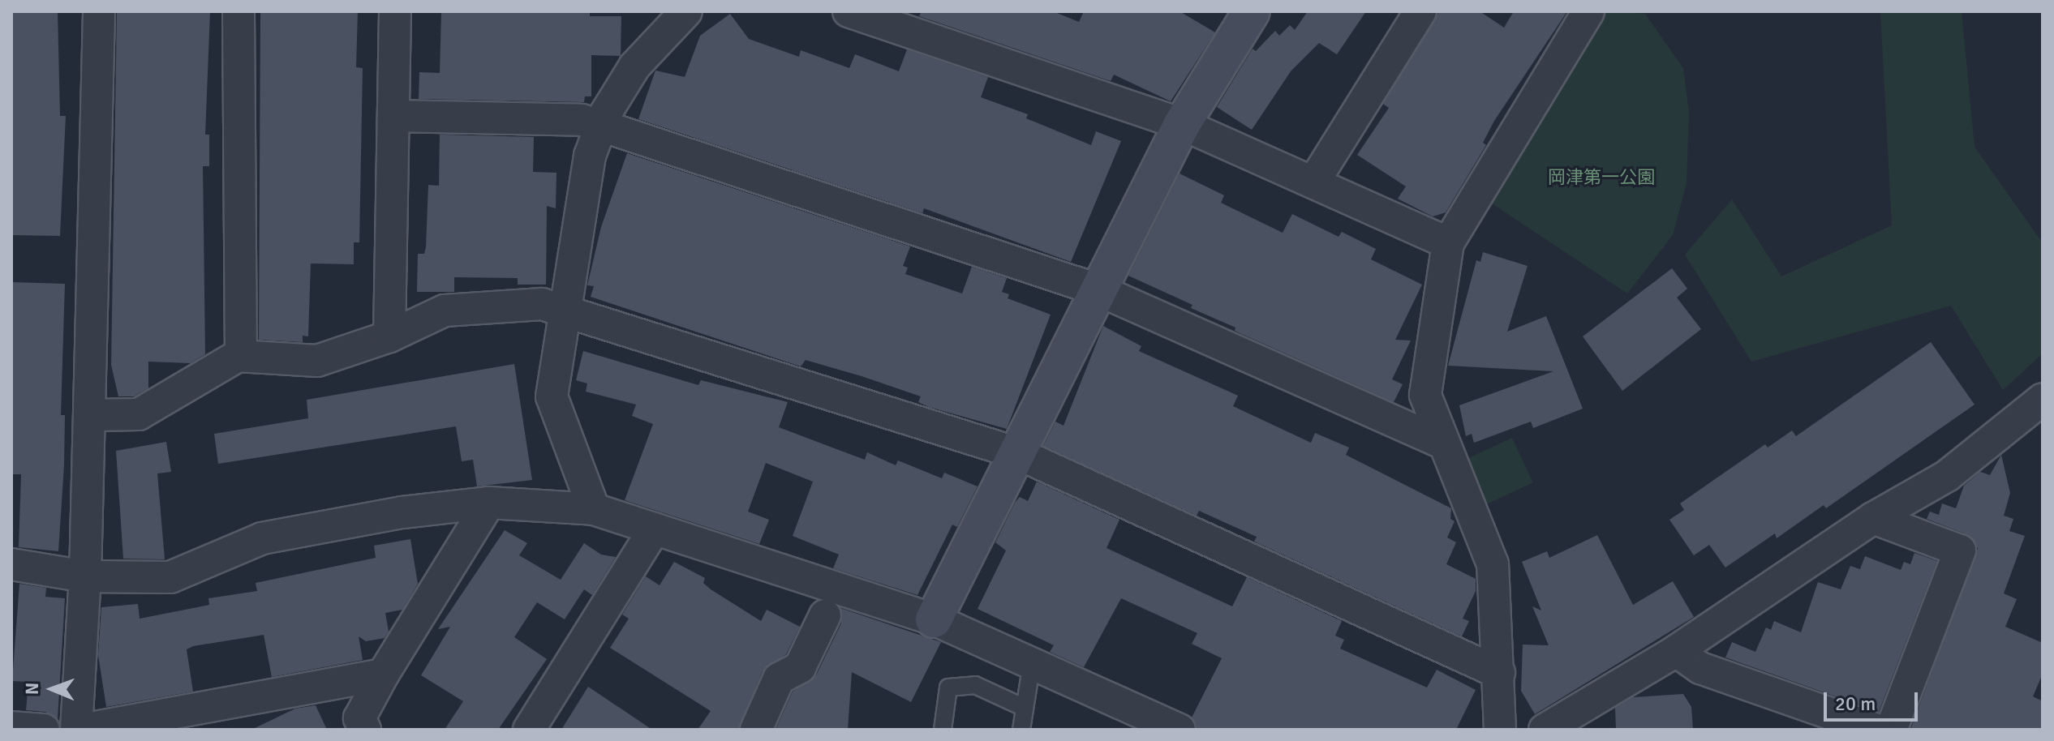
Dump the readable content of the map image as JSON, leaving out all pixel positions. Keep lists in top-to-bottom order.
{
  "parks": ["岡津第一公園"],
  "scale_bar": "20 m",
  "north": "left"
}
